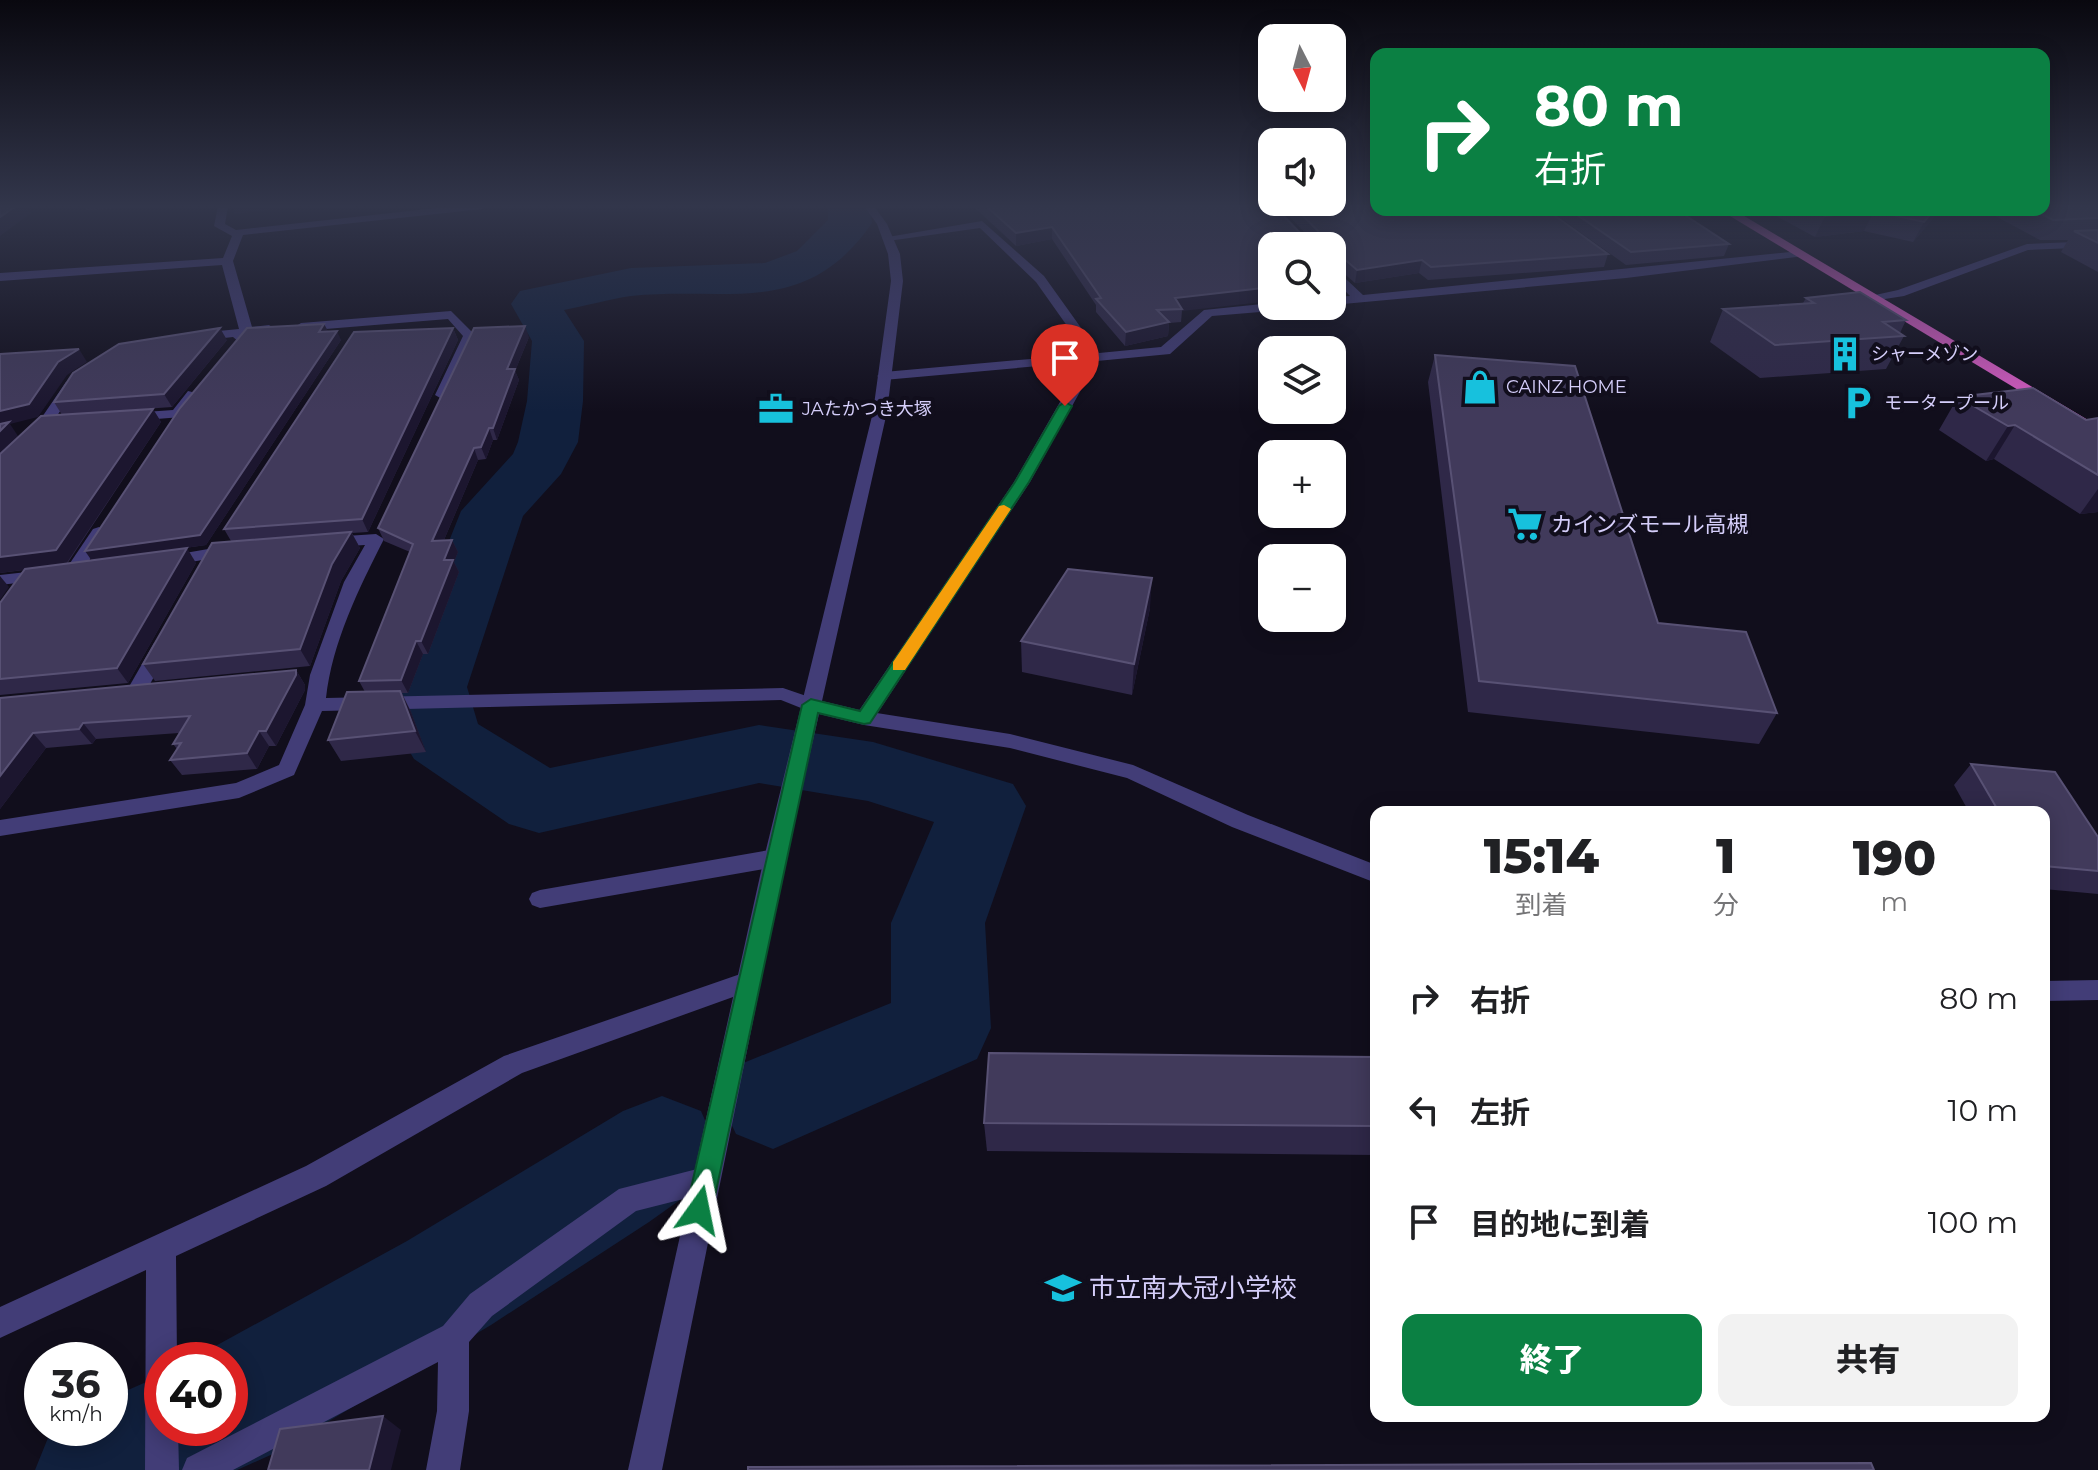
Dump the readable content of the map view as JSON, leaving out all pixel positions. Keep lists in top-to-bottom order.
{
  "places": {
    "building": ["シャーメゾン"],
    "shop": ["CAINZ HOME"],
    "parking": ["モータープール"],
    "office": ["JAたかつき大塚"],
    "supermarket": ["カインズモール高槻"],
    "school or university": ["市立南大冠小学校"]
  },
  "north": "bottom",
  "page": {
    "map_buttons": ["+", "−"],
    "turn": ["80 m", "右折"],
    "eta": [
      "15:14",
      "到着",
      "1",
      "分",
      "190",
      "m"
    ],
    "list": [
      {
        "name": "右折",
        "value": "80 m"
      },
      {
        "name": "左折",
        "value": "10 m"
      },
      {
        "name": "目的地に到着",
        "value": "100 m"
      }
    ],
    "buttons": ["終了", "共有"],
    "speed": "36 km/h",
    "limit": "40"
  }
}
